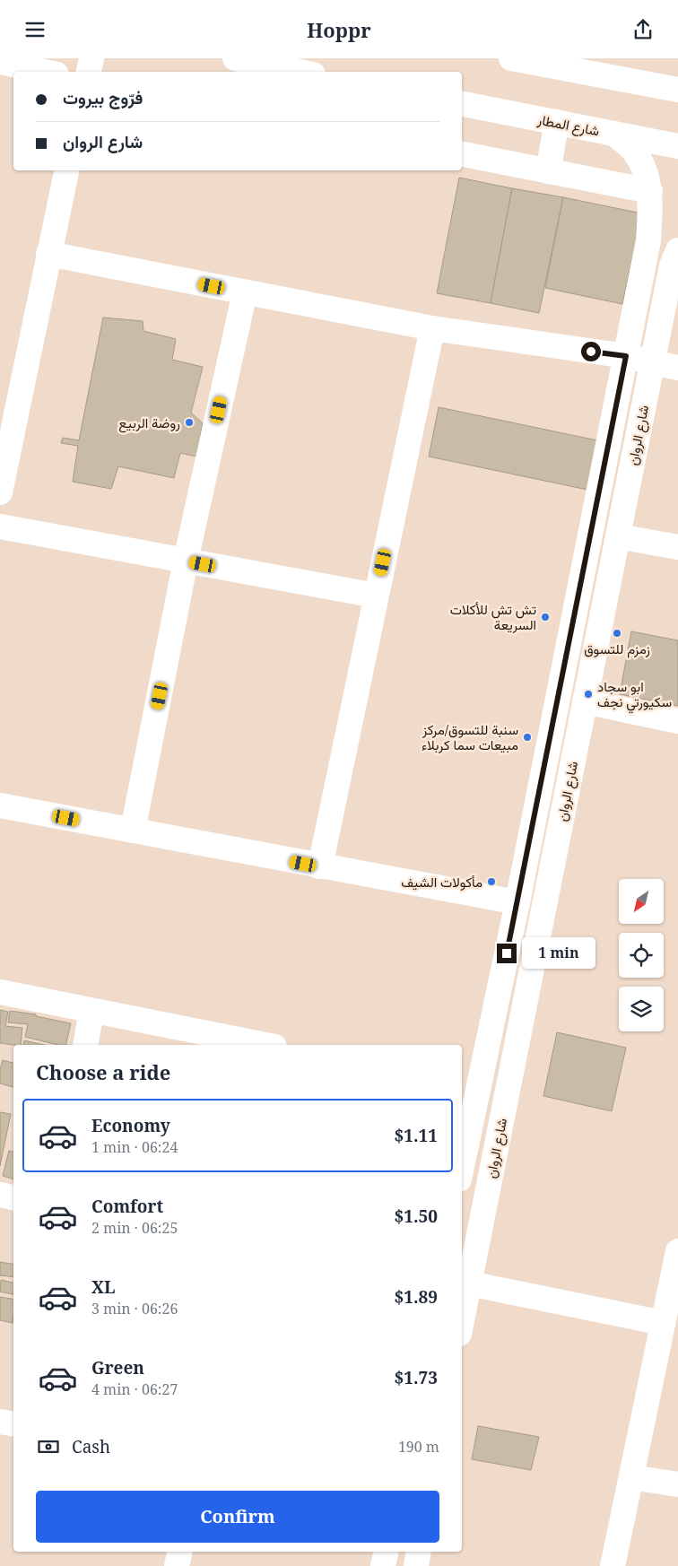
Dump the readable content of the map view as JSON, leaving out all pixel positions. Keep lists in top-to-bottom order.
{
  "streets": {
    "street": ["شارع المطار", "شارع الروان"]
  },
  "crossings": [
    ["شارع المطار", "شارع الروان"]
  ],
  "places": [
    "روضة الربيع",
    "تش تش للأكلات السريعة",
    "زمزم للتسوق",
    "ابو سجاد سكيورتي نجف",
    "سنبة للتسوق/مركز مبيعات سما كربلاء",
    "مأكولات الشيف"
  ],
  "north": "bottom left",
  "page": {
    "header": "Hoppr",
    "banner": ["فرّوج بيروت", "شارع الروان"],
    "bubble": "1 min",
    "heading": "Choose a ride",
    "list": [
      {
        "name": "Economy",
        "note": "1 min · 06:24",
        "value": "$1.11"
      },
      {
        "name": "Comfort",
        "note": "2 min · 06:25",
        "value": "$1.50"
      },
      {
        "name": "XL",
        "note": "3 min · 06:26",
        "value": "$1.89"
      },
      {
        "name": "Green",
        "note": "4 min · 06:27",
        "value": "$1.73"
      }
    ],
    "pay": ["Cash", "190 m"],
    "buttons": "Confirm"
  }
}
